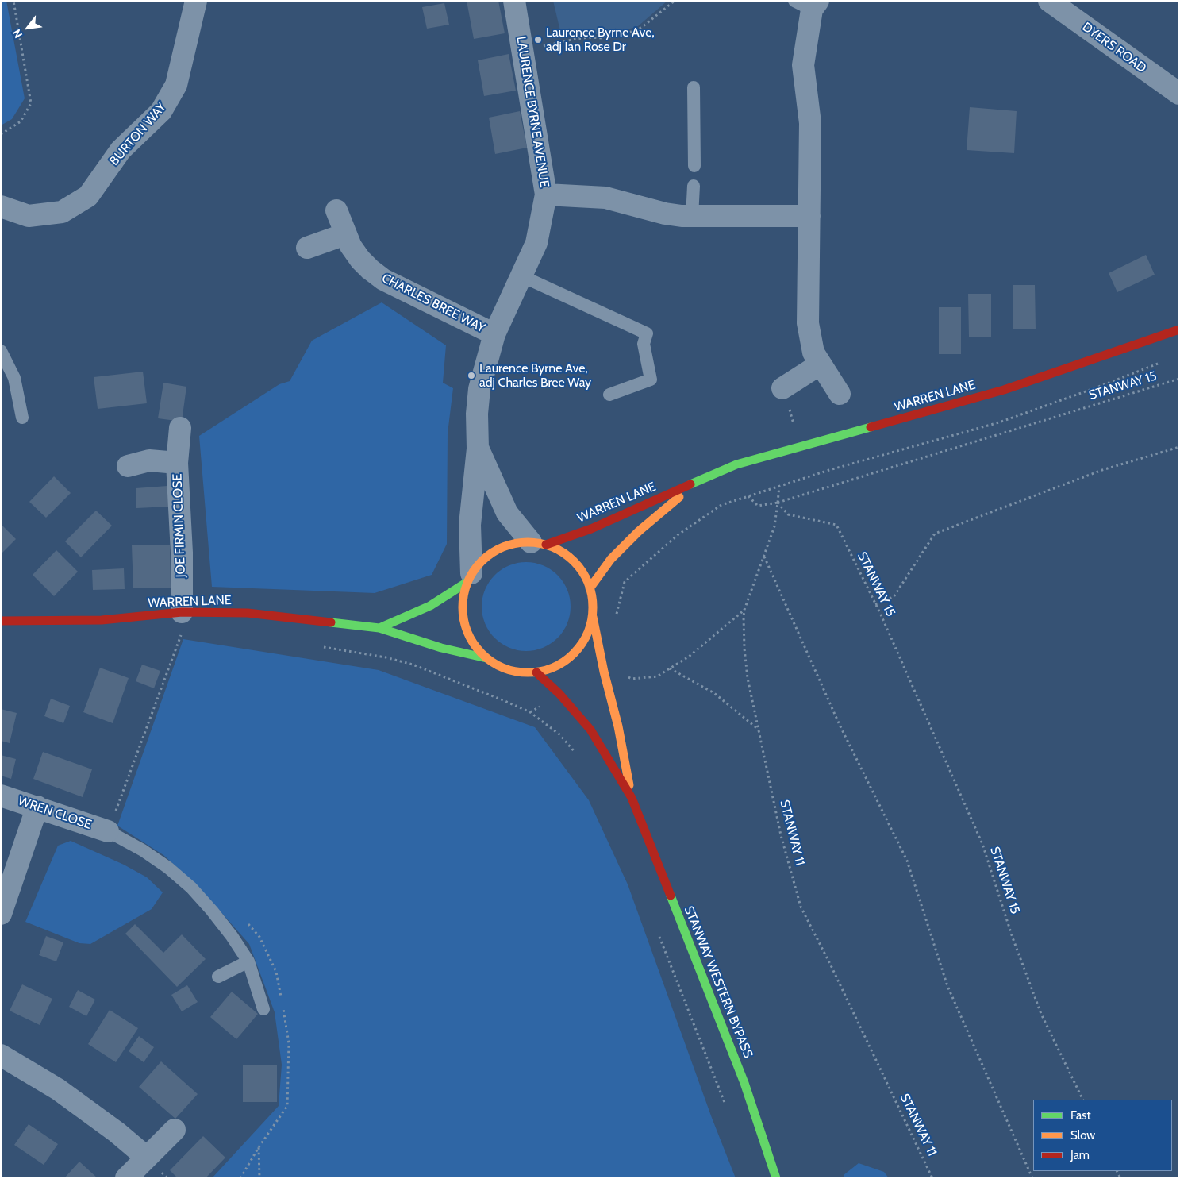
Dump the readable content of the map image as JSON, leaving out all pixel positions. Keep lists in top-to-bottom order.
{
  "streets": {
    "street": [
      "DYERS ROAD",
      "LAURENCE BYRNE AVENUE",
      "BURTON WAY",
      "CHARLES BREE WAY",
      "WARREN LANE",
      "JOE FIRMIN CLOSE",
      "WREN CLOSE",
      "STANWAY WESTERN BYPASS"
    ],
    "path": ["STANWAY 15", "STANWAY 11"]
  },
  "crossings": [
    ["LAURENCE BYRNE AVENUE", "CHARLES BREE WAY"],
    ["LAURENCE BYRNE AVENUE", "WARREN LANE"],
    ["LAURENCE BYRNE AVENUE", "STANWAY WESTERN BYPASS"],
    ["STANWAY 15", "STANWAY 11"],
    ["WARREN LANE", "JOE FIRMIN CLOSE"],
    ["WARREN LANE", "STANWAY WESTERN BYPASS"]
  ],
  "places": ["Laurence Byrne Ave, adj Ian Rose Dr", "Laurence Byrne Ave, adj Charles Bree Way"],
  "legend": ["Fast", "Slow", "Jam"],
  "north": "bottom left"
}
